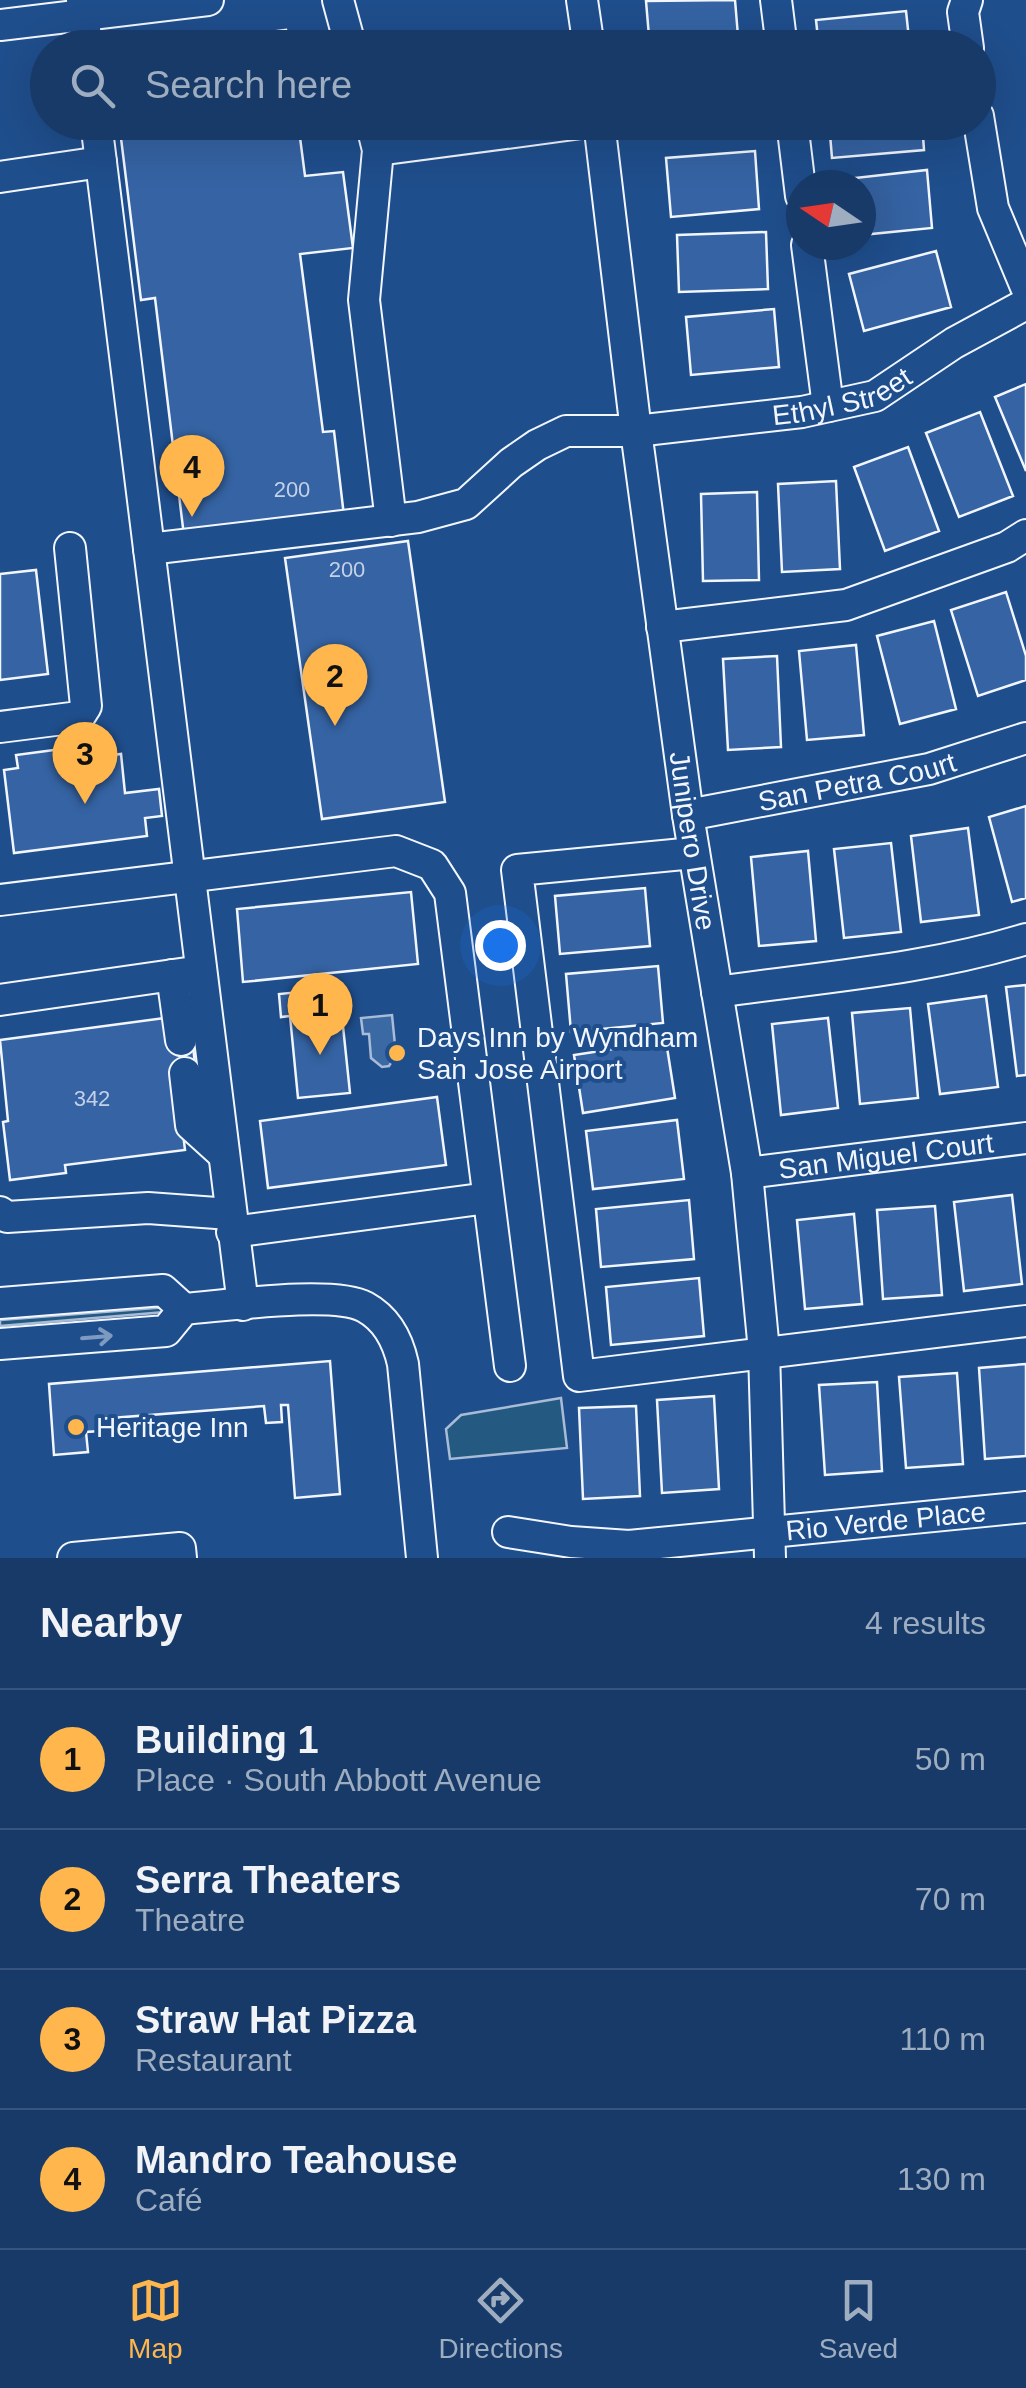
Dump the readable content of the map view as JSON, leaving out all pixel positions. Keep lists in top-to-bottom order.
{
  "streets": {
    "street": [
      "Ethyl Street",
      "San Petra Court",
      "Junipero Drive",
      "San Miguel Court",
      "Rio Verde Place"
    ]
  },
  "crossings": [
    ["Ethyl Street", "Junipero Drive"],
    ["San Petra Court", "Junipero Drive"],
    ["Junipero Drive", "San Miguel Court"],
    ["Junipero Drive", "Rio Verde Place"]
  ],
  "places": ["Days Inn by Wyndham San Jose Airport", "Heritage Inn"],
  "house_numbers": ["200", "200", "342"],
  "north": "left",
  "page": {
    "search": "Search here",
    "pins": [
      "4",
      "2",
      "3",
      "1"
    ],
    "heading": ["Nearby", "4 results"],
    "list": [
      {
        "mark": "1",
        "name": "Building 1",
        "note": "Place · South Abbott Avenue",
        "value": "50 m"
      },
      {
        "mark": "2",
        "name": "Serra Theaters",
        "note": "Theatre",
        "value": "70 m"
      },
      {
        "mark": "3",
        "name": "Straw Hat Pizza",
        "note": "Restaurant",
        "value": "110 m"
      },
      {
        "mark": "4",
        "name": "Mandro Teahouse",
        "note": "Café",
        "value": "130 m"
      }
    ],
    "nav": ["Map", "Directions", "Saved"]
  }
}
